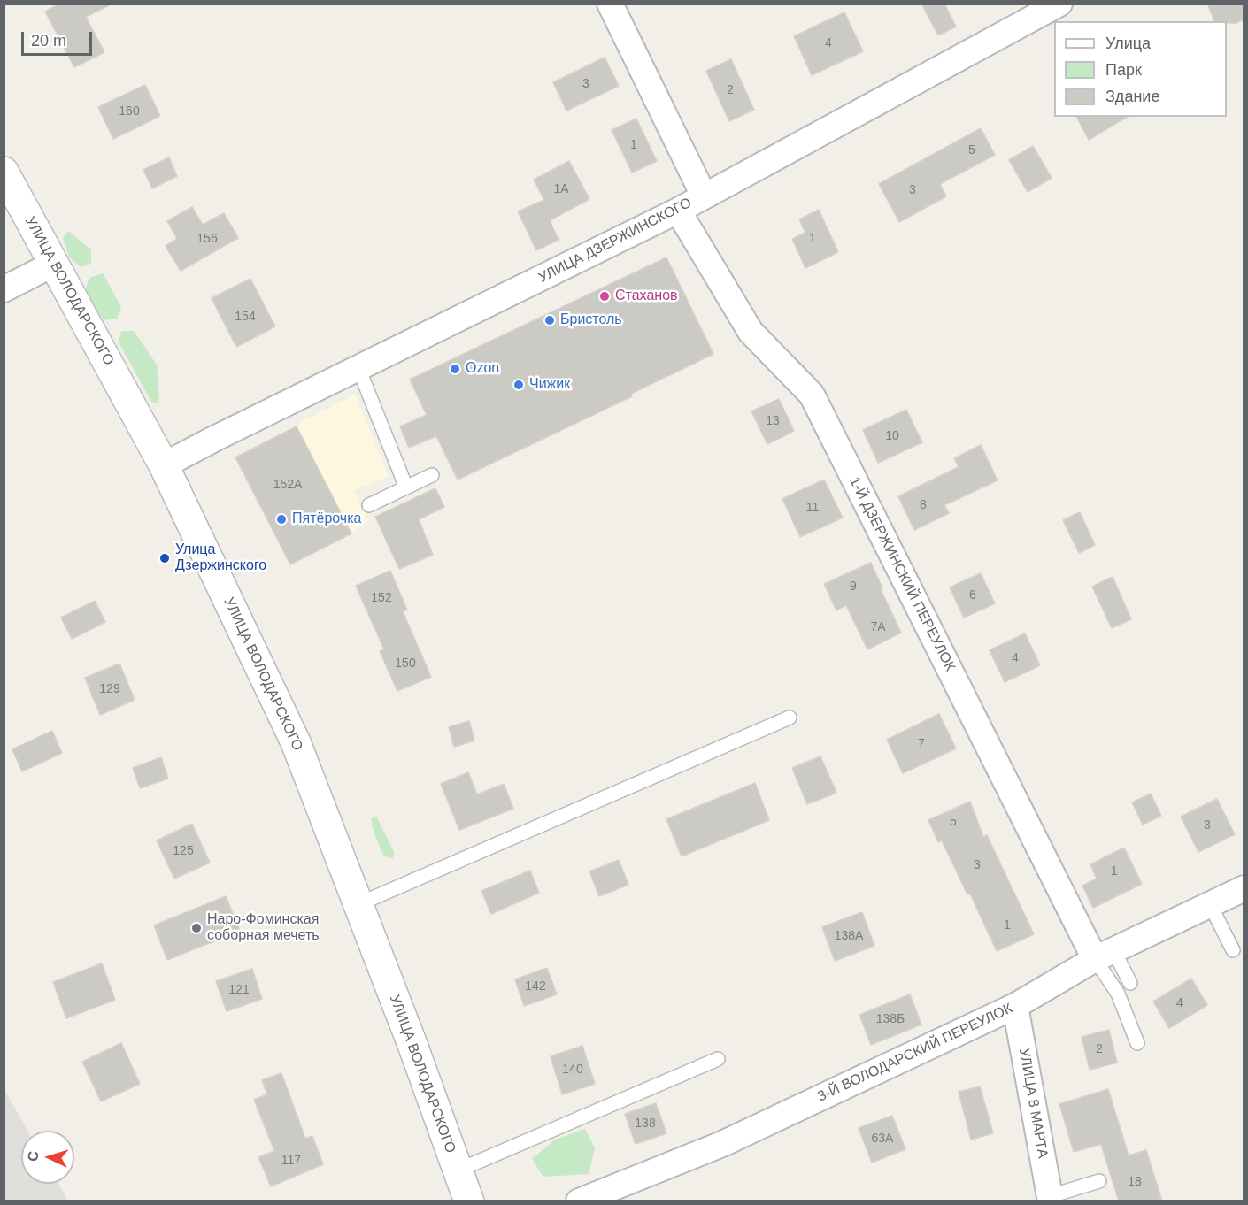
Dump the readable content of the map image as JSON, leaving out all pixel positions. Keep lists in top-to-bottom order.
{
  "streets": {
    "main road": ["УЛИЦА ВОЛОДАРСКОГО"],
    "street": [
      "УЛИЦА ДЗЕРЖИНСКОГО",
      "1-Й ДЗЕРЖИНСКИЙ ПЕРЕУЛОК",
      "3-Й ВОЛОДАРСКИЙ ПЕРЕУЛОК",
      "УЛИЦА 8 МАРТА"
    ]
  },
  "crossings": [
    ["УЛИЦА ДЗЕРЖИНСКОГО", "УЛИЦА ВОЛОДАРСКОГО"],
    ["УЛИЦА ДЗЕРЖИНСКОГО", "1-Й ДЗЕРЖИНСКИЙ ПЕРЕУЛОК"],
    ["1-Й ДЗЕРЖИНСКИЙ ПЕРЕУЛОК", "3-Й ВОЛОДАРСКИЙ ПЕРЕУЛОК"],
    ["3-Й ВОЛОДАРСКИЙ ПЕРЕУЛОК", "УЛИЦА 8 МАРТА"]
  ],
  "places": [
    "Стаханов",
    "Бристоль",
    "Ozon",
    "Чижик",
    "Пятёрочка",
    "Улица Дзержинского",
    "Наро-Фоминская соборная мечеть"
  ],
  "house_numbers": [
    "4",
    "3",
    "2",
    "160",
    "1",
    "5",
    "1А",
    "3",
    "156",
    "1",
    "154",
    "13",
    "10",
    "152А",
    "8",
    "11",
    "9",
    "6",
    "152",
    "7А",
    "4",
    "150",
    "129",
    "7",
    "5",
    "3",
    "125",
    "3",
    "1",
    "1",
    "138А",
    "142",
    "121",
    "4",
    "138Б",
    "2",
    "140",
    "138",
    "63А",
    "117",
    "18"
  ],
  "legend": ["Улица", "Парк", "Здание"],
  "scale_bar": "20 m",
  "north": "left"
}
